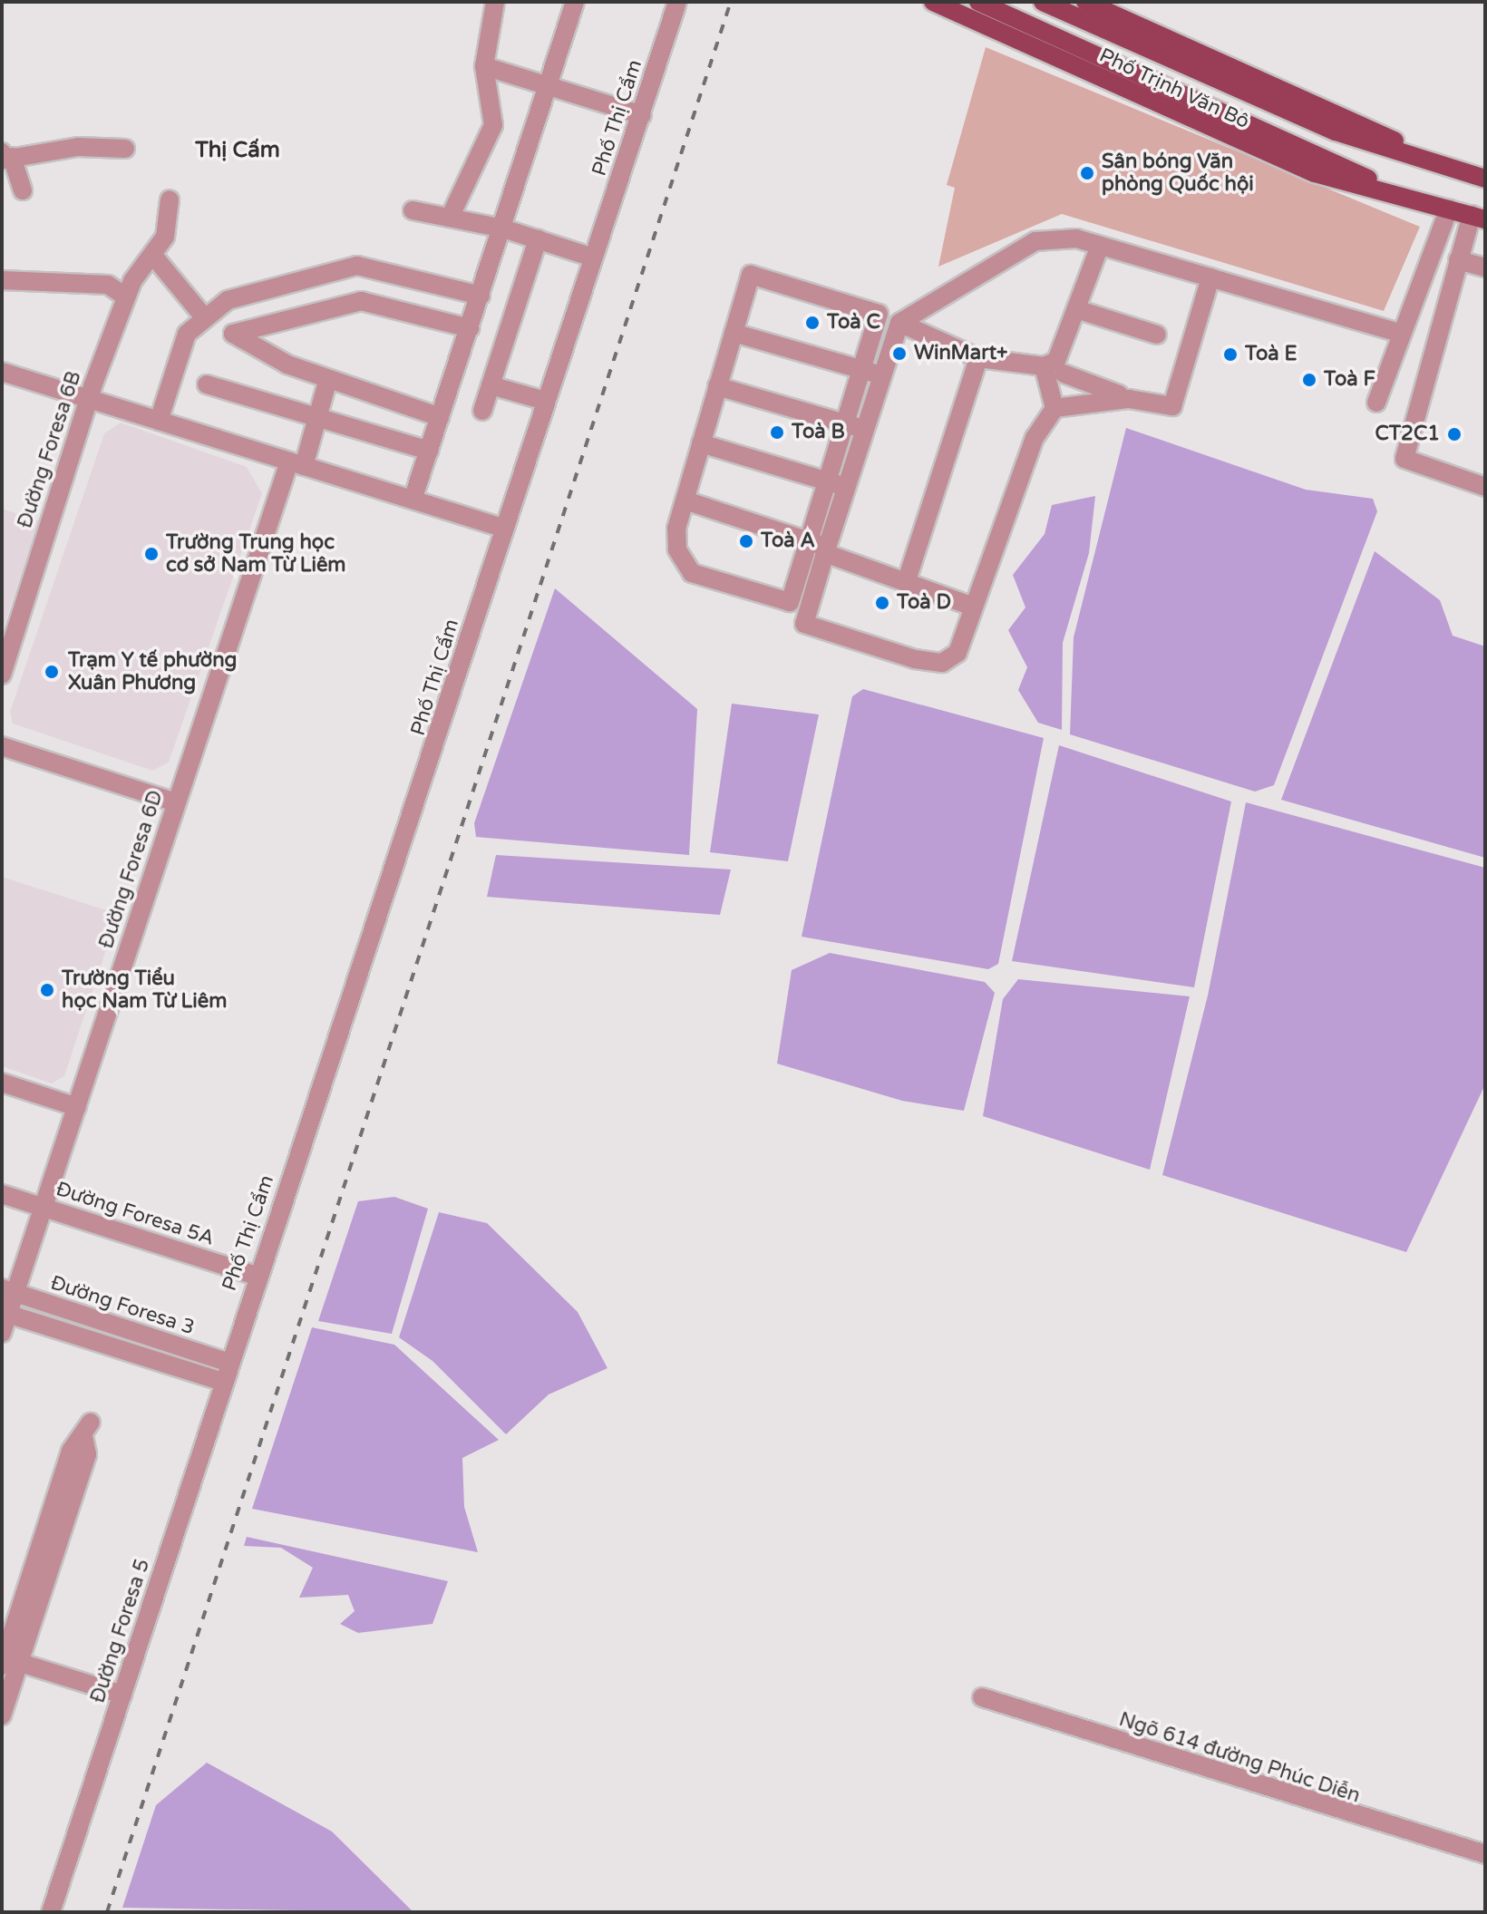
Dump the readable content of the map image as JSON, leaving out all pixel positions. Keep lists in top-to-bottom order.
{
  "streets": {
    "main road": ["Phố Trịnh Văn Bô"],
    "street": [
      "Phố Thị Cẩm",
      "Đường Foresa 6B",
      "Đường Foresa 6D",
      "Đường Foresa 5A",
      "Đường Foresa 3",
      "Đường Foresa 5",
      "Ngõ 614 đường Phúc Diễn"
    ]
  },
  "crossings": [
    ["Phố Thị Cẩm", "Đường Foresa 5A"],
    ["Phố Thị Cẩm", "Đường Foresa 3"],
    ["Phố Thị Cẩm", "Đường Foresa 5"],
    ["Đường Foresa 6D", "Đường Foresa 5A"],
    ["Đường Foresa 6D", "Đường Foresa 3"],
    ["Đường Foresa 3", "Đường Foresa 5"]
  ],
  "districts": ["Thị Cấm"],
  "places": [
    "Sân bóng Văn phòng Quốc hội",
    "Toà C",
    "WinMart+",
    "Toà E",
    "Toà F",
    "Toà B",
    "CT2C1",
    "Toà A",
    "Trường Trung học cơ sở Nam Từ Liêm",
    "Toà D",
    "Trạm Y tế phường Xuân Phương",
    "Trường Tiểu học Nam Từ Liêm"
  ]
}
